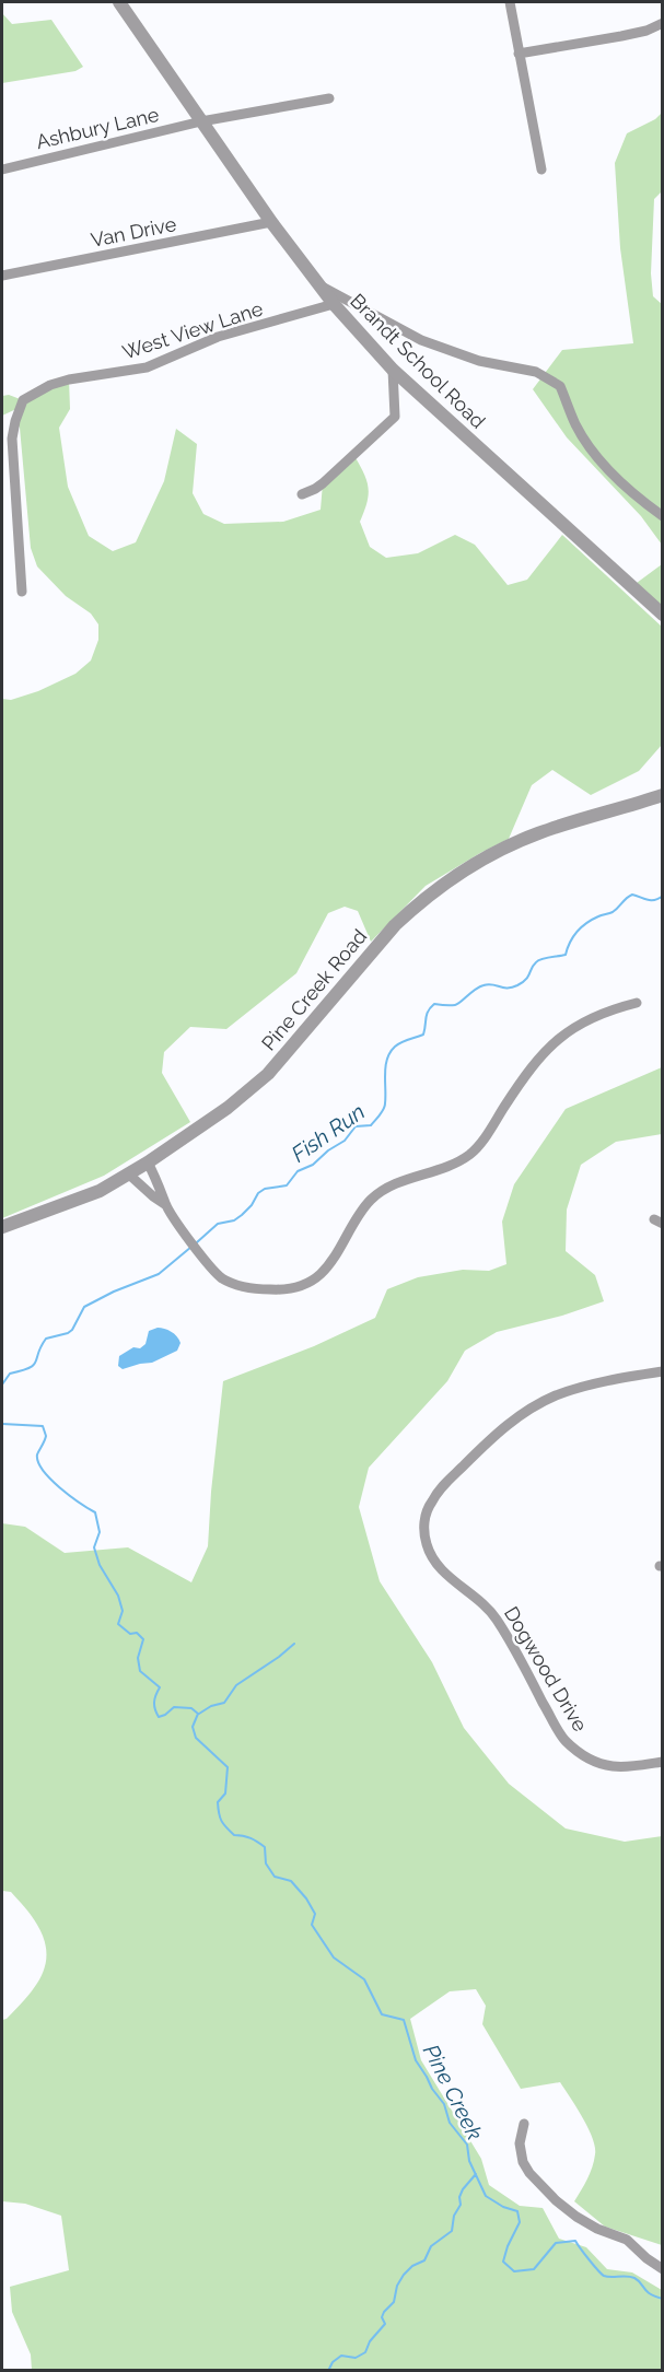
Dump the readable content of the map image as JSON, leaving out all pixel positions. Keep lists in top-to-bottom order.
{
  "streets": {
    "street": [
      "Ashbury Lane",
      "Van Drive",
      "West View Lane",
      "Brandt School Road",
      "Pine Creek Road",
      "Dogwood Drive"
    ]
  },
  "crossings": [
    ["Ashbury Lane", "Brandt School Road"],
    ["Van Drive", "Brandt School Road"],
    ["West View Lane", "Brandt School Road"]
  ],
  "water": ["Fish Run", "Pine Creek"]
}
